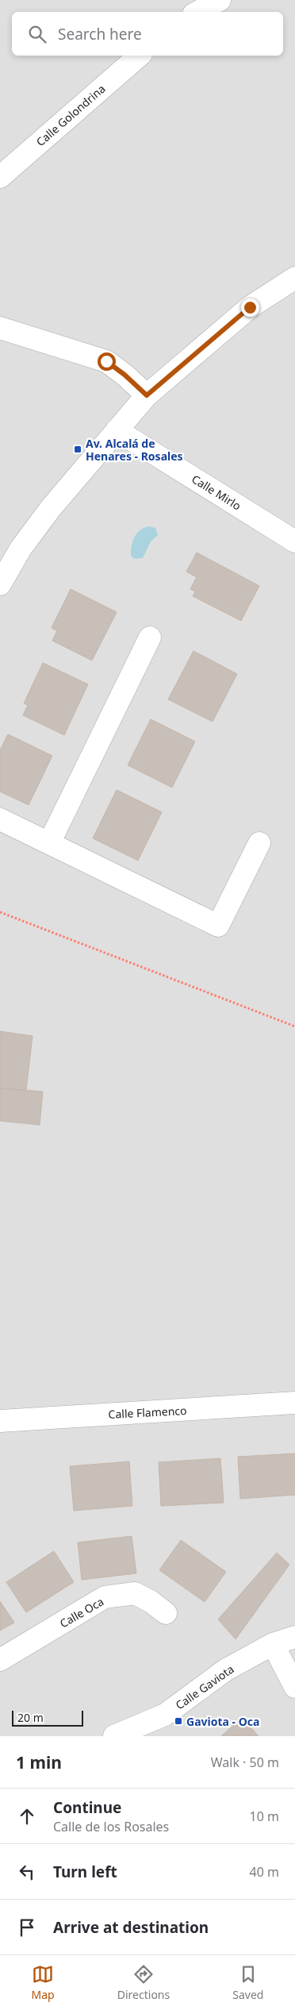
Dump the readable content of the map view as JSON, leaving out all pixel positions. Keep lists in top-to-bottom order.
{
  "streets": {
    "street": [
      "Calle Golondrina",
      "Calle Mirlo",
      "Calle Flamenco",
      "Calle Oca",
      "Calle Gaviota"
    ]
  },
  "places": {
    "transit": ["Av. Alcalá de Henares - Rosales", "Gaviota - Oca"]
  },
  "scale_bar": "20 m",
  "page": {
    "search": "Search here",
    "scale": "20 m",
    "heading": ["1 min", "Walk · 50 m"],
    "list": [
      ["Continue", "Calle de los Rosales", "10 m"],
      ["Turn left", "40 m"],
      "Arrive at destination"
    ],
    "nav": ["Map", "Directions", "Saved"]
  }
}
